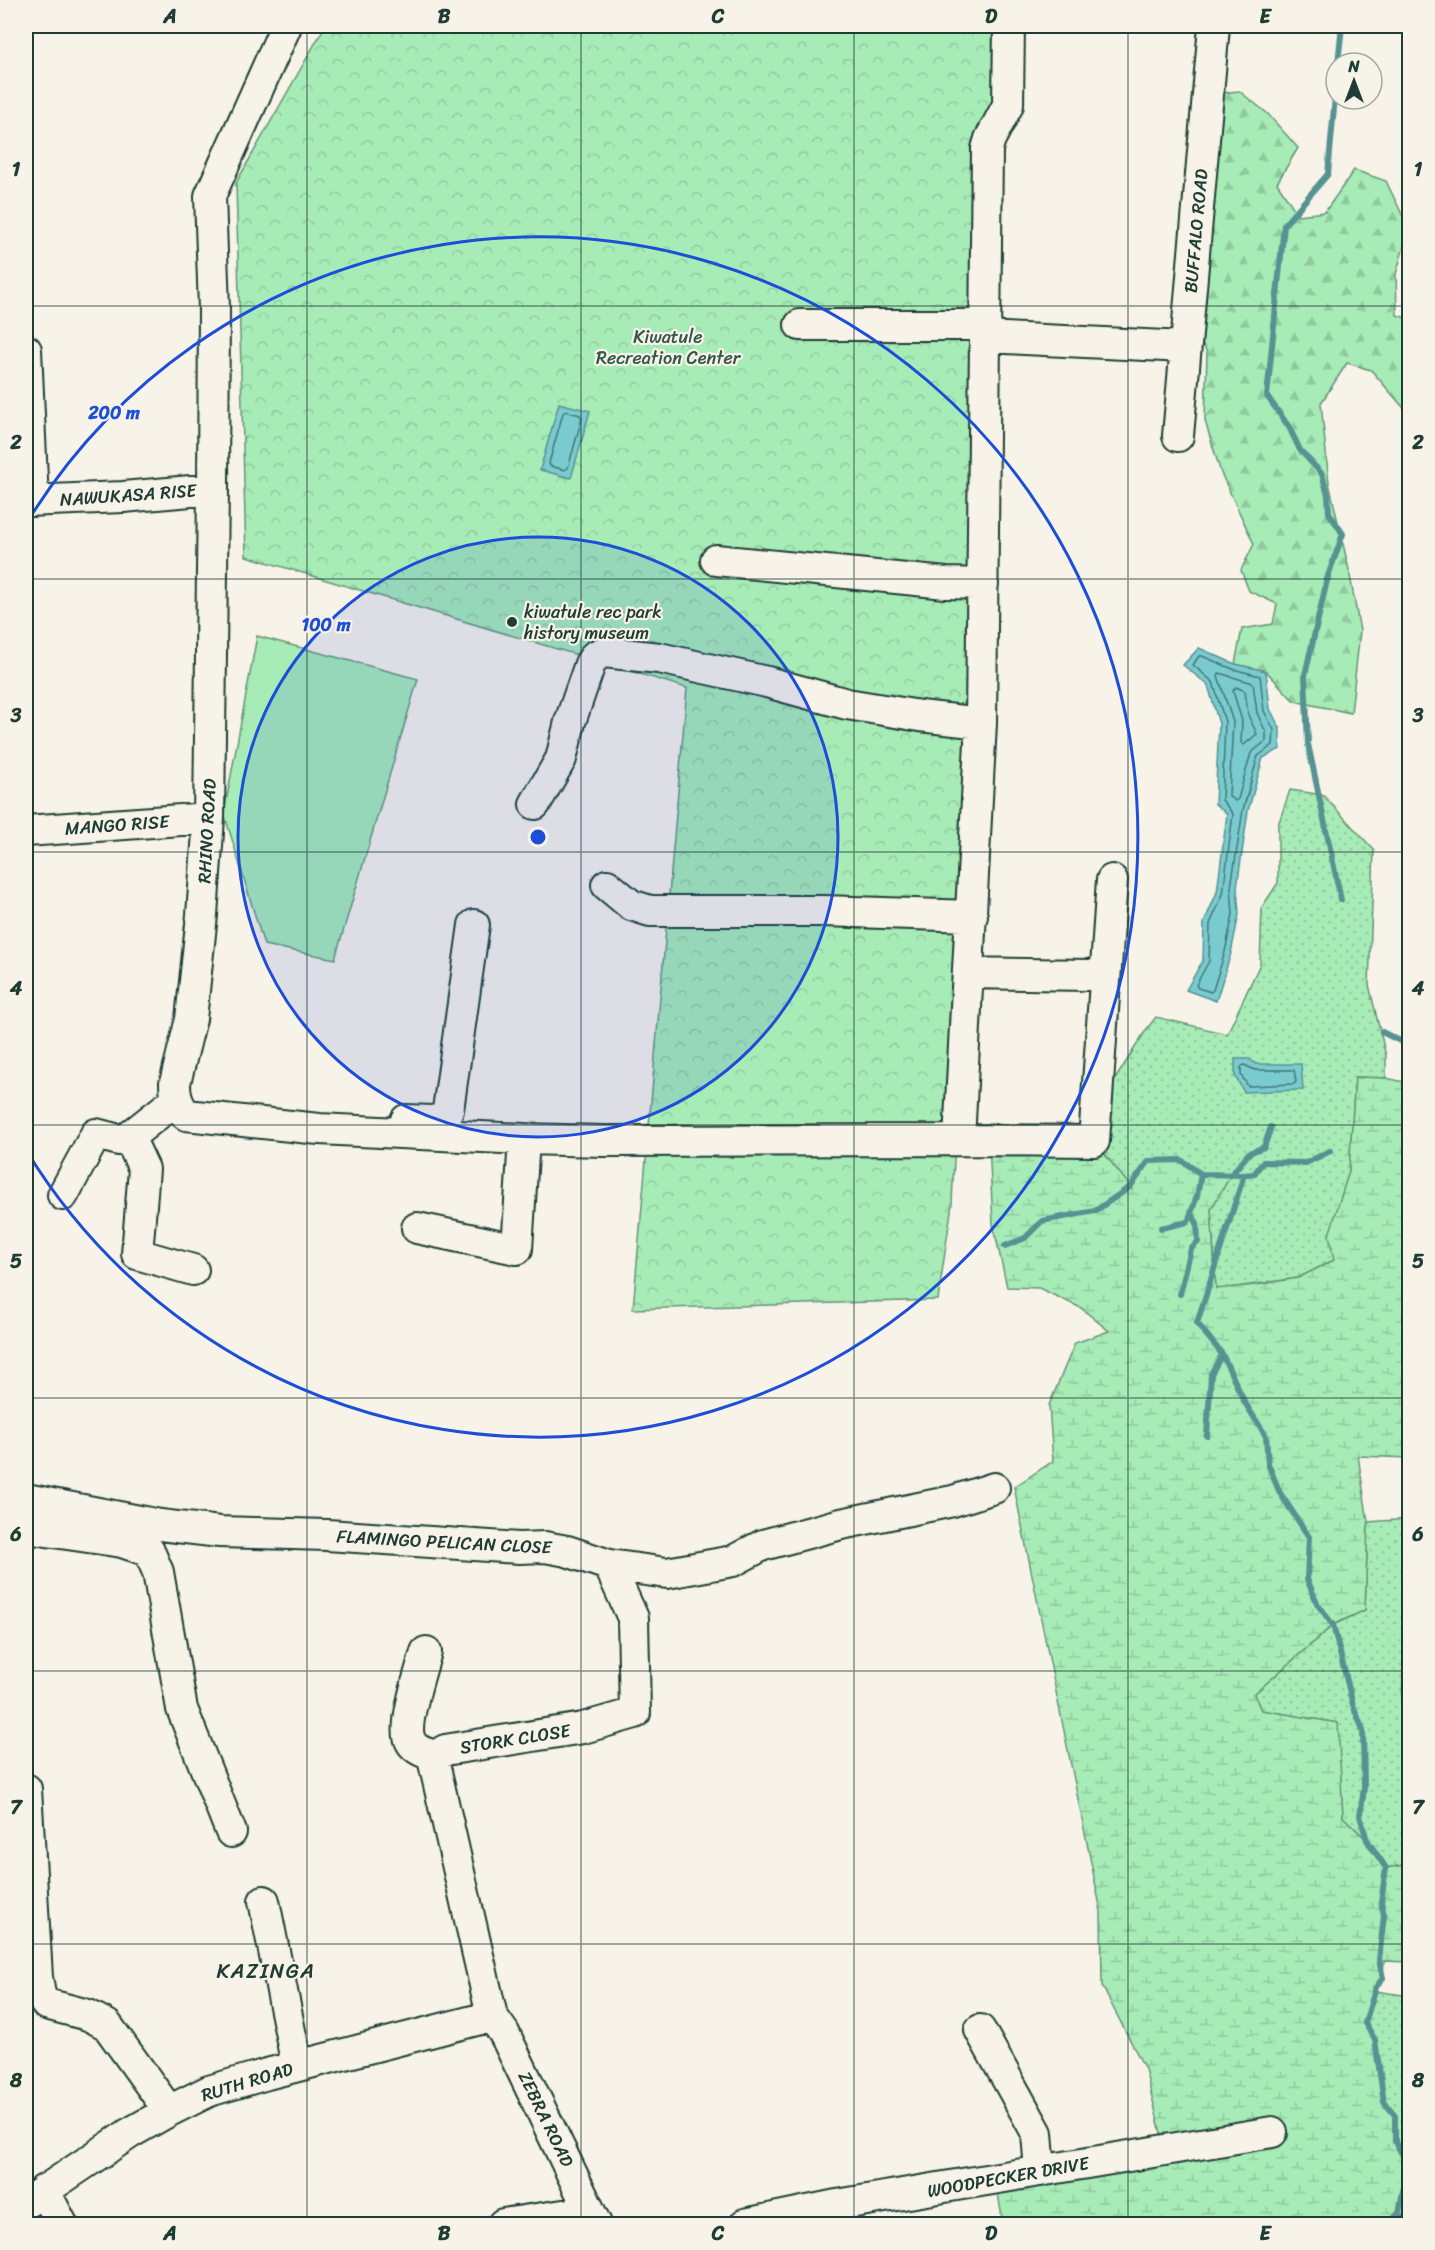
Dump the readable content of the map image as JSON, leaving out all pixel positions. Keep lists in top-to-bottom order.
{
  "streets": {
    "street": [
      "BUFFALO ROAD",
      "NAWUKASA RISE",
      "MANGO RISE",
      "RHINO ROAD",
      "FLAMINGO PELICAN CLOSE",
      "STORK CLOSE",
      "RUTH ROAD",
      "ZEBRA ROAD",
      "WOODPECKER DRIVE"
    ]
  },
  "crossings": [
    ["NAWUKASA RISE", "RHINO ROAD"],
    ["MANGO RISE", "RHINO ROAD"],
    ["FLAMINGO PELICAN CLOSE", "STORK CLOSE"],
    ["STORK CLOSE", "RUTH ROAD"],
    ["STORK CLOSE", "ZEBRA ROAD"],
    ["RUTH ROAD", "ZEBRA ROAD"]
  ],
  "districts": ["KAZINGA"],
  "parks": ["Kiwatule Recreation Center"],
  "places": ["kiwatule rec park history museum"],
  "north": "top",
  "grid": {
    "columns": [
      "A",
      "B",
      "C",
      "D",
      "E"
    ],
    "rows": [
      "1",
      "2",
      "3",
      "4",
      "5",
      "6",
      "7",
      "8"
    ]
  },
  "rings": ["200 m", "100 m"]
}
